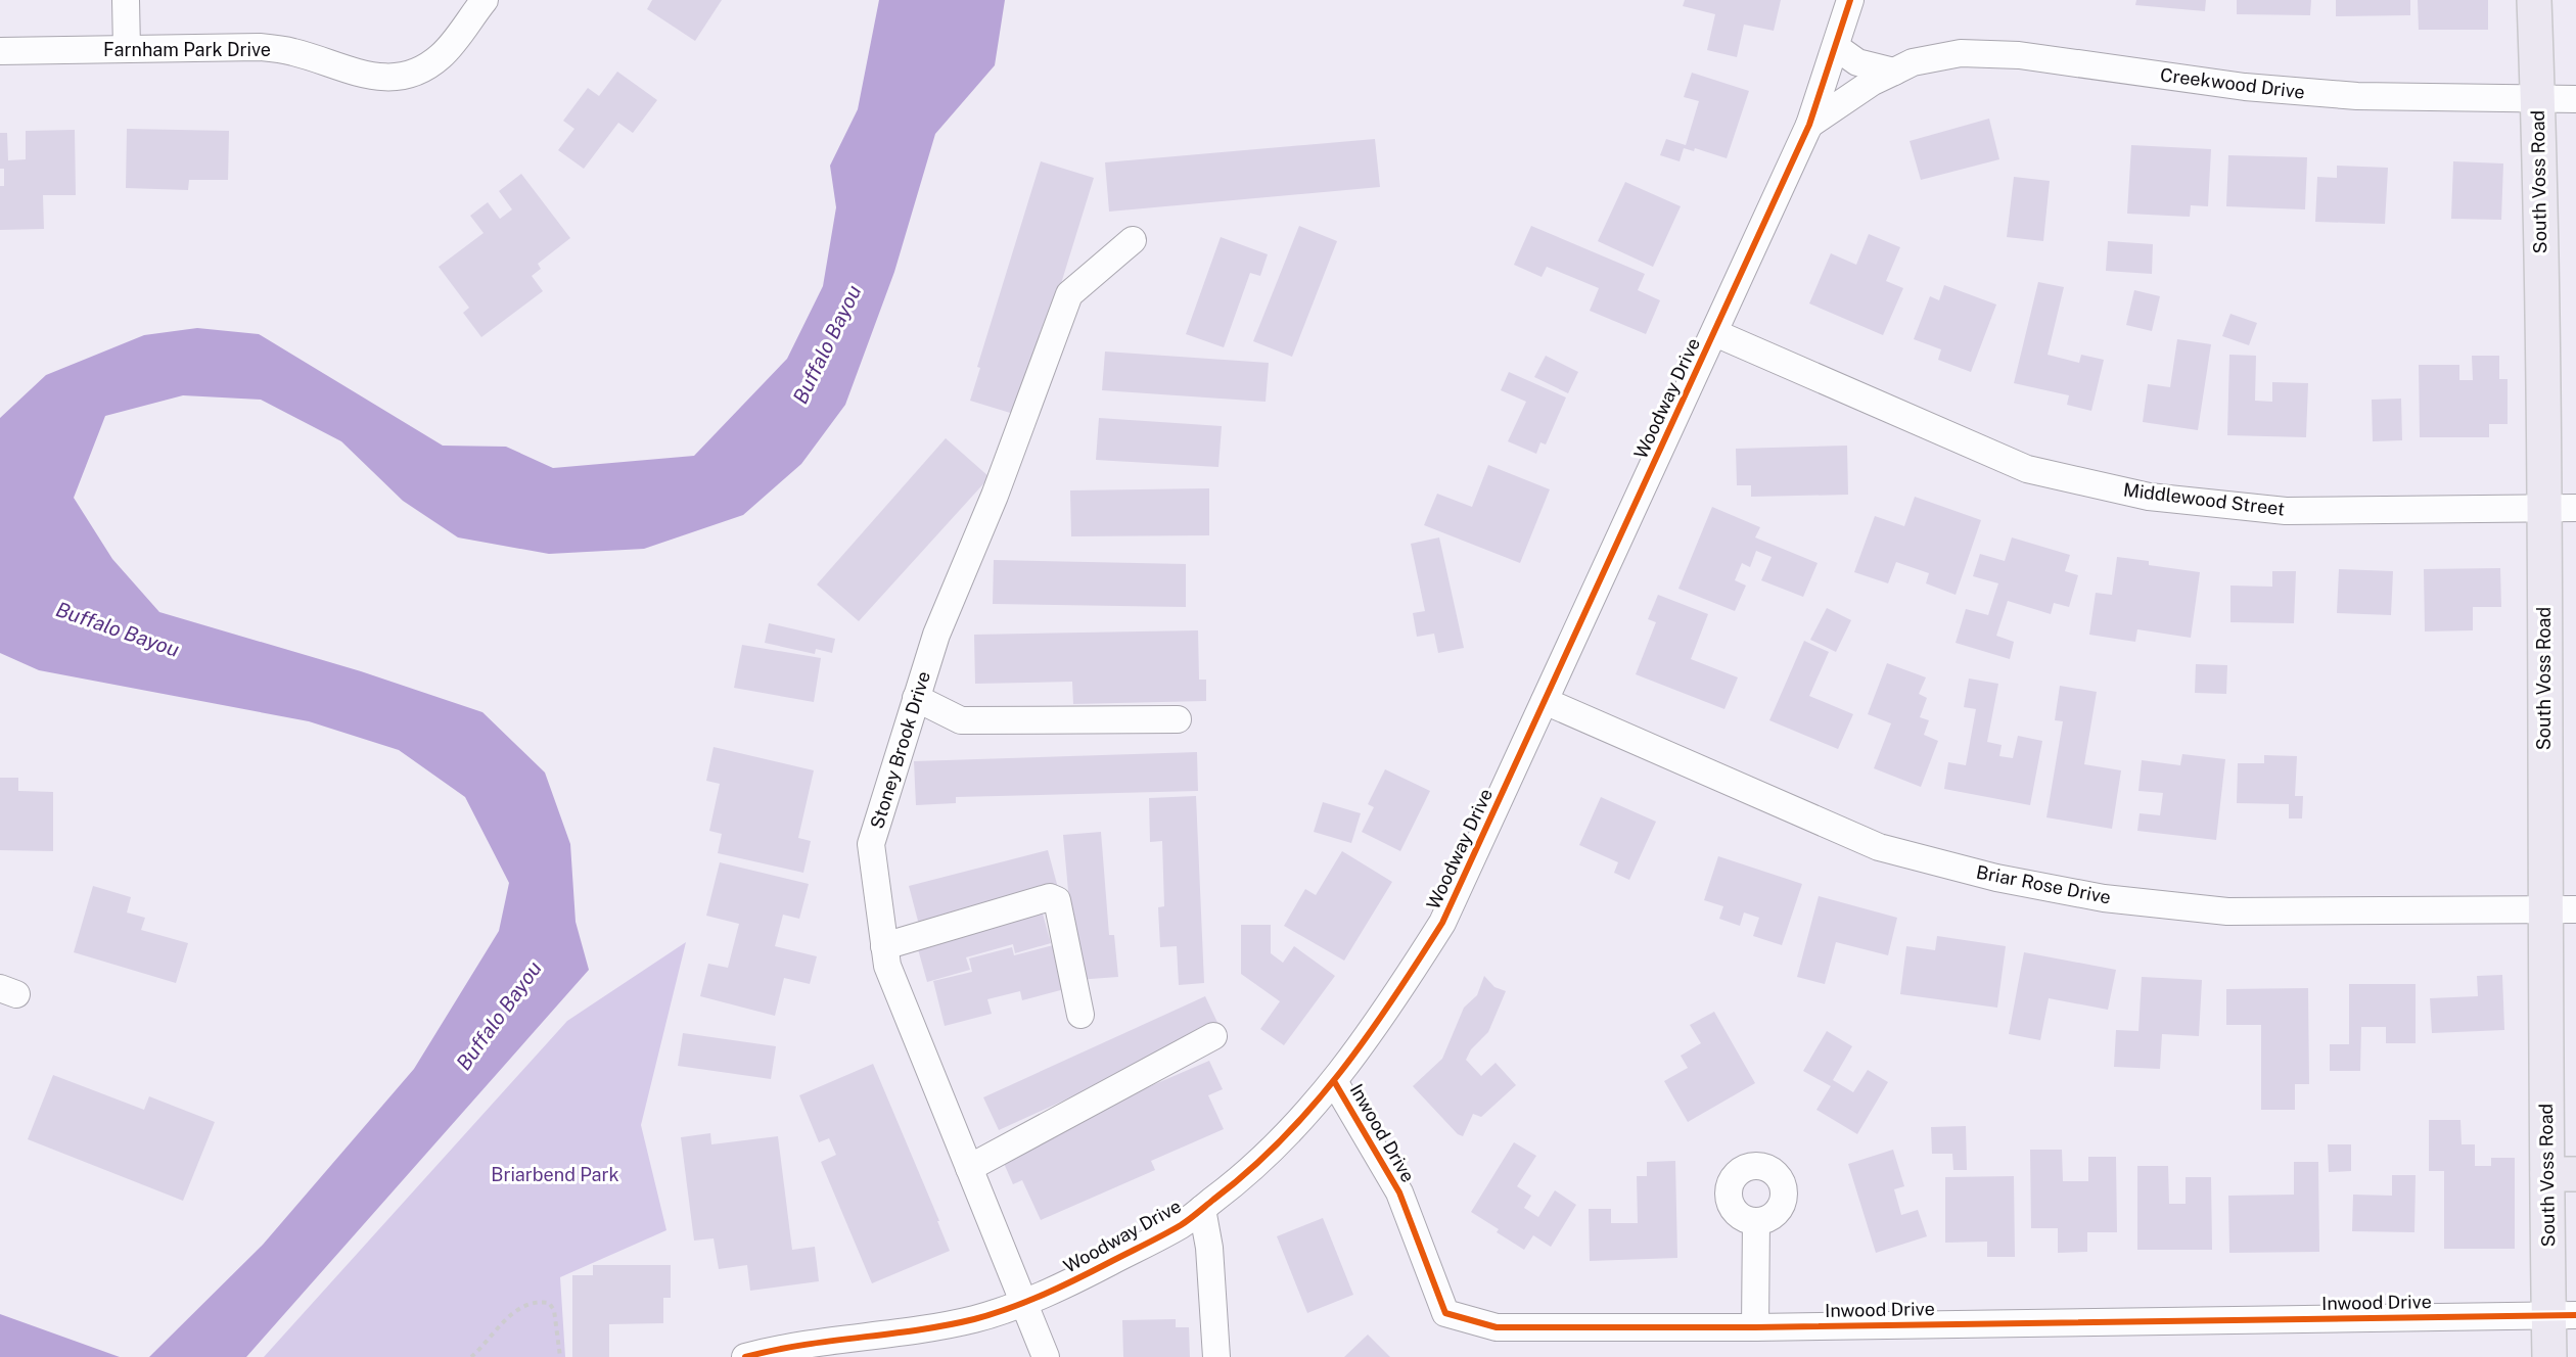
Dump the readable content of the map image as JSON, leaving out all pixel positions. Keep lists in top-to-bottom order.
{
  "streets": {
    "main road": ["South Voss Road"],
    "street": [
      "Farnham Park Drive",
      "Creekwood Drive",
      "Woodway Drive",
      "Middlewood Street",
      "Stoney Brook Drive",
      "Briar Rose Drive",
      "Inwood Drive"
    ]
  },
  "crossings": [
    ["Creekwood Drive", "South Voss Road"],
    ["Creekwood Drive", "Woodway Drive"],
    ["South Voss Road", "Middlewood Street"],
    ["South Voss Road", "Briar Rose Drive"],
    ["South Voss Road", "Inwood Drive"],
    ["Woodway Drive", "Middlewood Street"],
    ["Woodway Drive", "Stoney Brook Drive"],
    ["Woodway Drive", "Briar Rose Drive"],
    ["Woodway Drive", "Inwood Drive"]
  ],
  "water": ["Buffalo Bayou"],
  "parks": ["Briarbend Park"]
}
